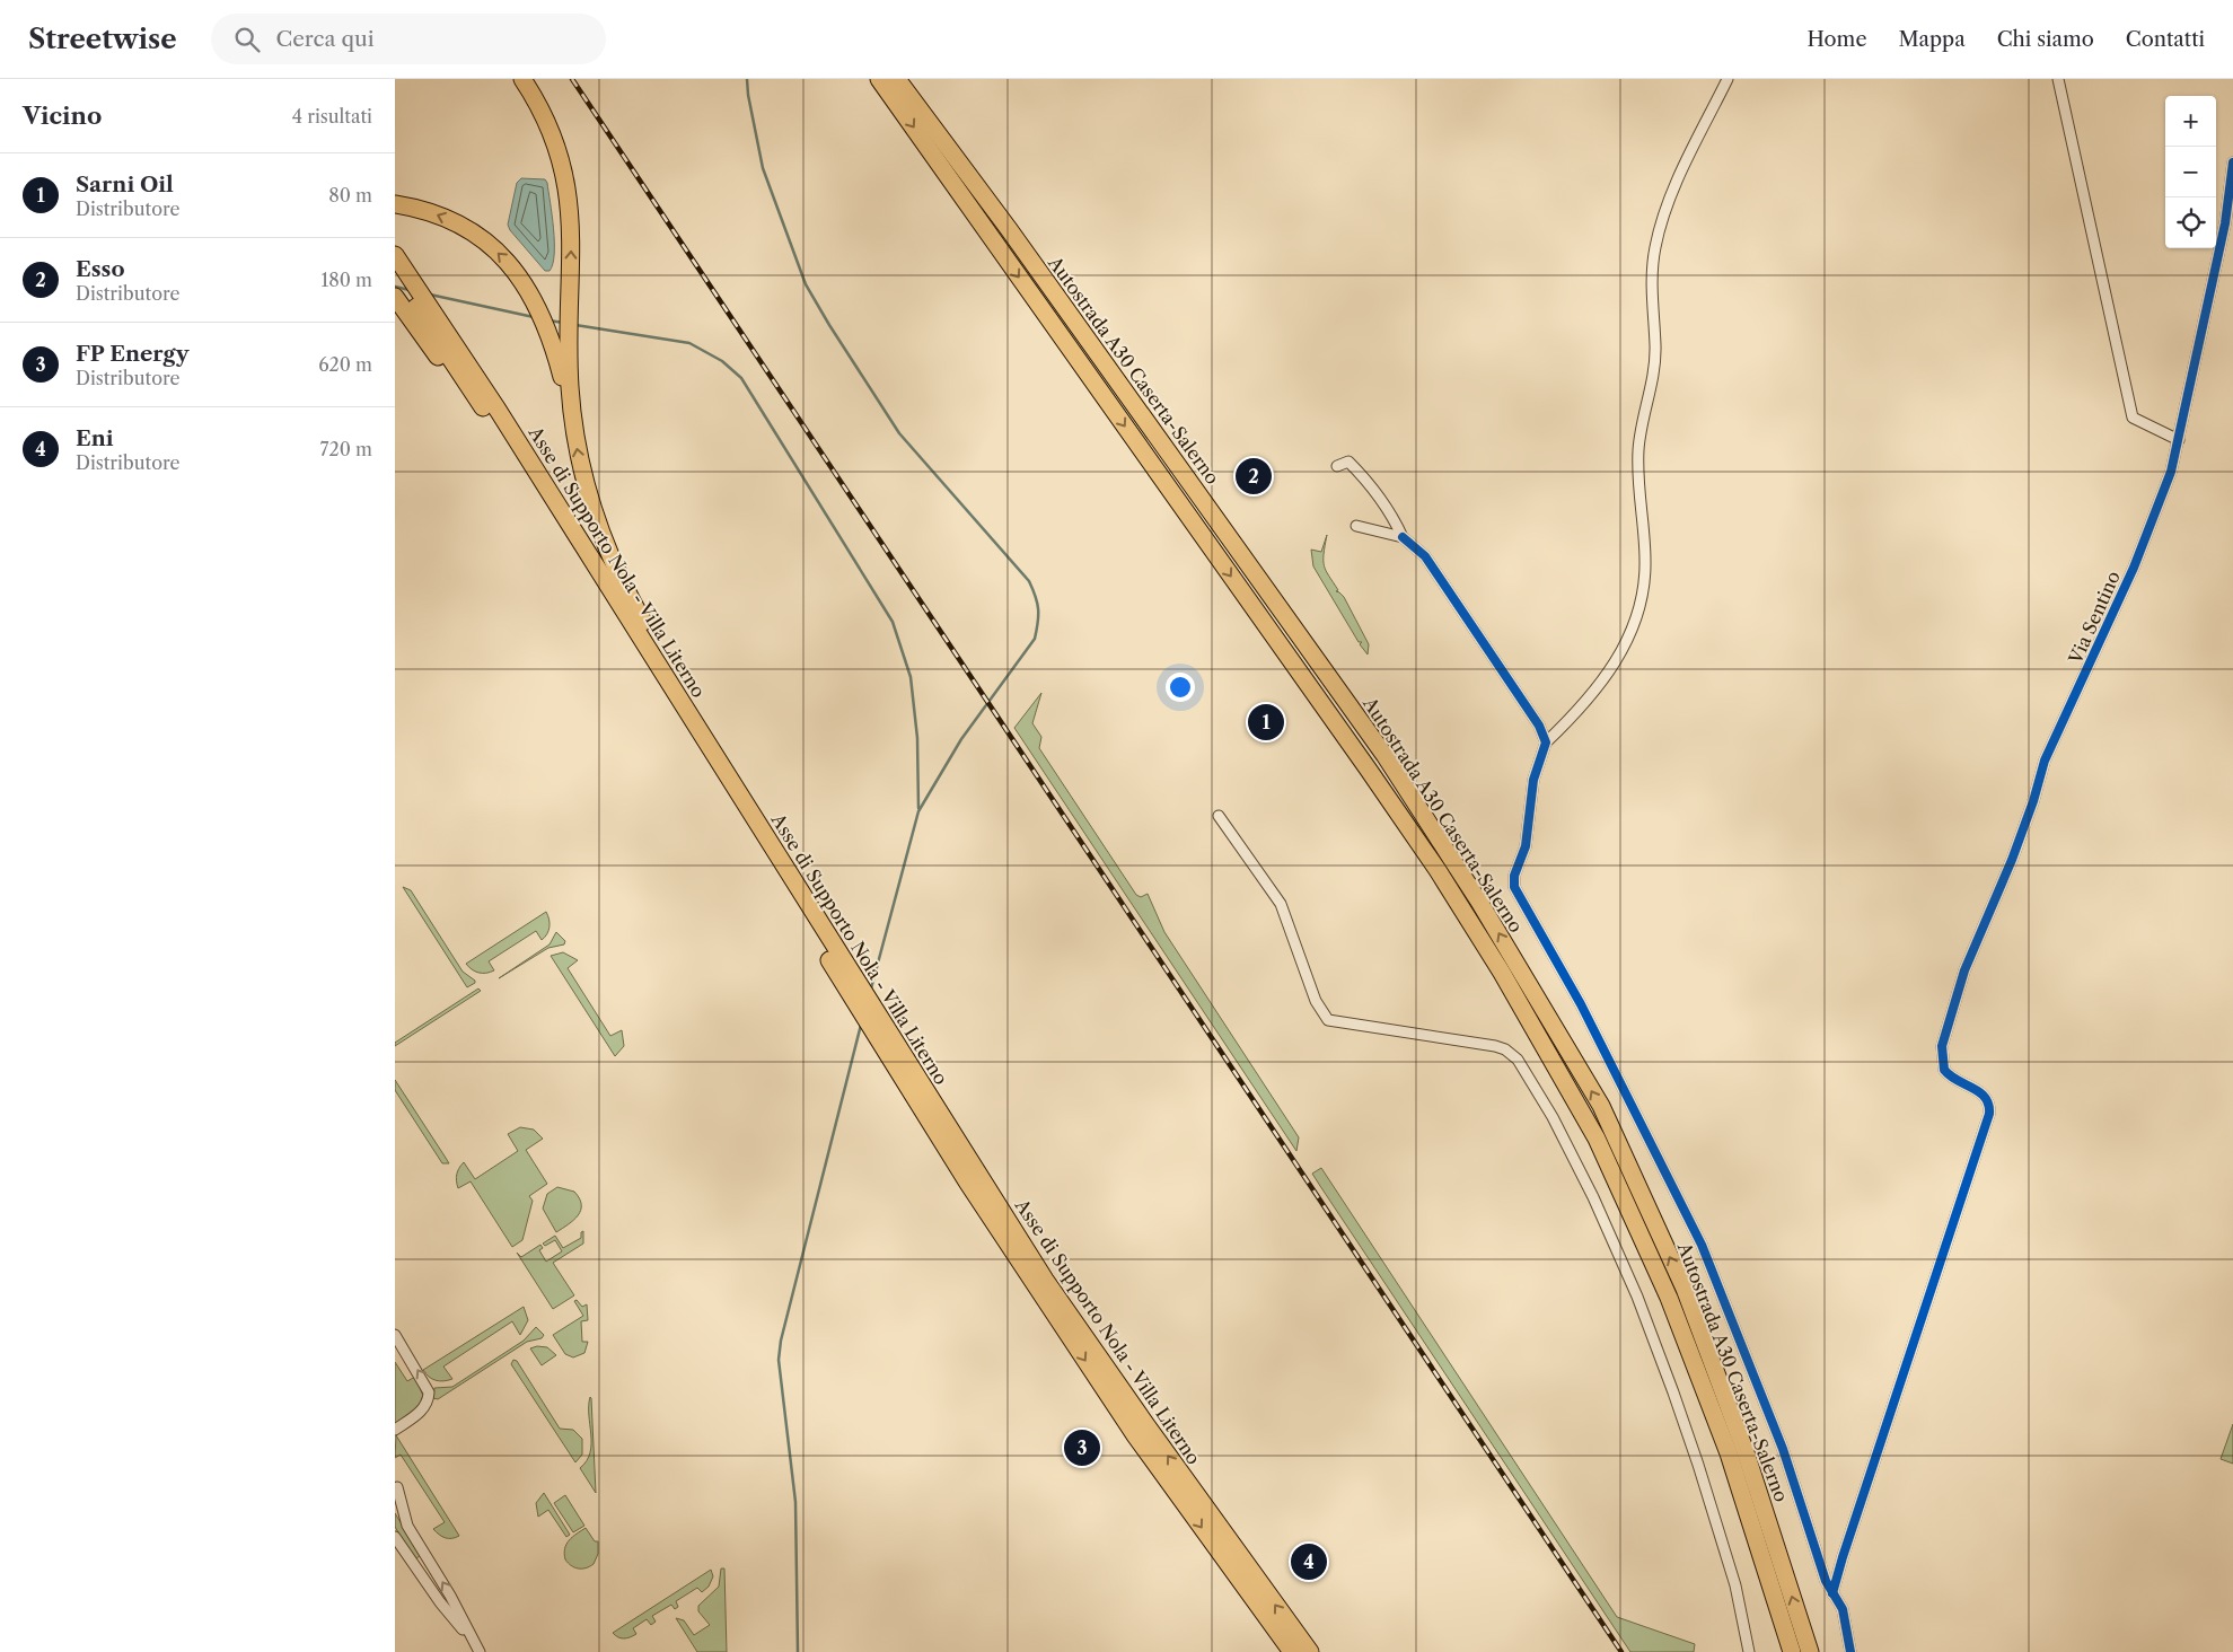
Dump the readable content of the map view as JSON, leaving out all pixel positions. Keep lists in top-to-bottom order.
{
  "streets": {
    "highway": ["Autostrada A30 Caserta-Salerno", "Asse di Supporto Nola - Villa Literno"],
    "street": ["Via Sentino"]
  },
  "page": {
    "header": "Streetwise",
    "search": "Cerca qui",
    "nav": [
      "Home",
      "Mappa",
      "Chi siamo",
      "Contatti"
    ],
    "heading": ["Vicino", "4 risultati"],
    "map_buttons": ["+", "−"],
    "list": [
      {
        "mark": "1",
        "name": "Sarni Oil",
        "note": "Distributore",
        "value": "80 m"
      },
      {
        "mark": "2",
        "name": "Esso",
        "note": "Distributore",
        "value": "180 m"
      },
      {
        "mark": "3",
        "name": "FP Energy",
        "note": "Distributore",
        "value": "620 m"
      },
      {
        "mark": "4",
        "name": "Eni",
        "note": "Distributore",
        "value": "720 m"
      }
    ],
    "pins": [
      "2",
      "1",
      "3",
      "4"
    ]
  }
}
